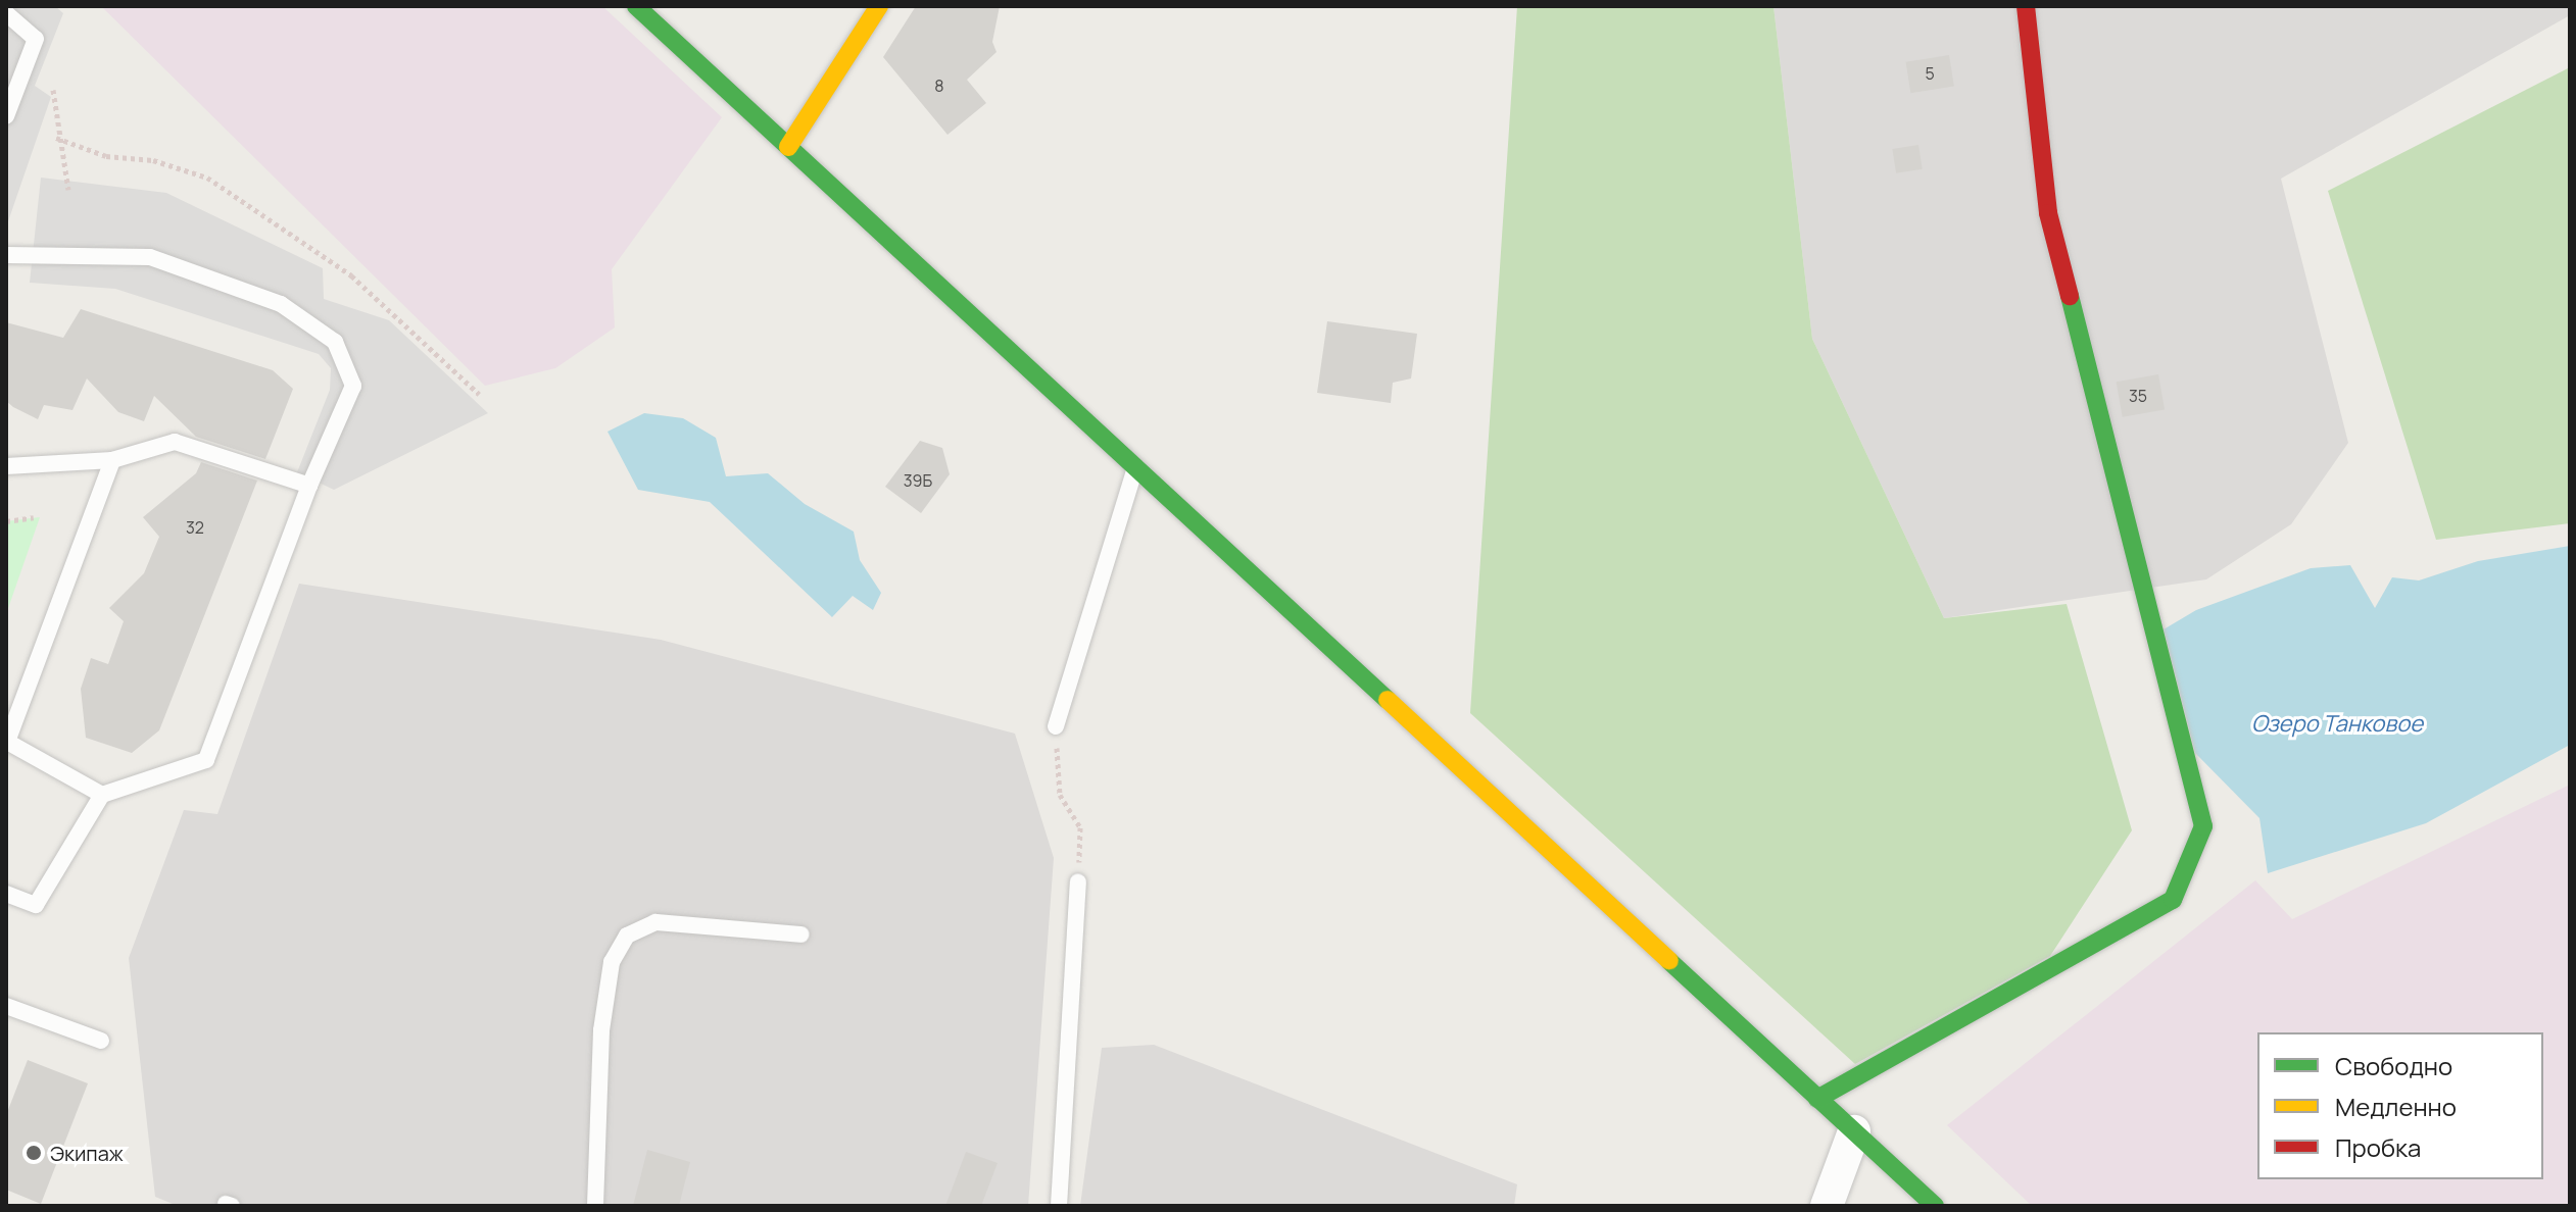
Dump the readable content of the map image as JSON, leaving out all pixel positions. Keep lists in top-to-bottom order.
{
  "water": ["Озеро Танковое"],
  "places": ["Экипаж"],
  "house_numbers": [
    "5",
    "8",
    "35",
    "39Б",
    "32"
  ],
  "legend": ["Свободно", "Медленно", "Пробка"]
}
